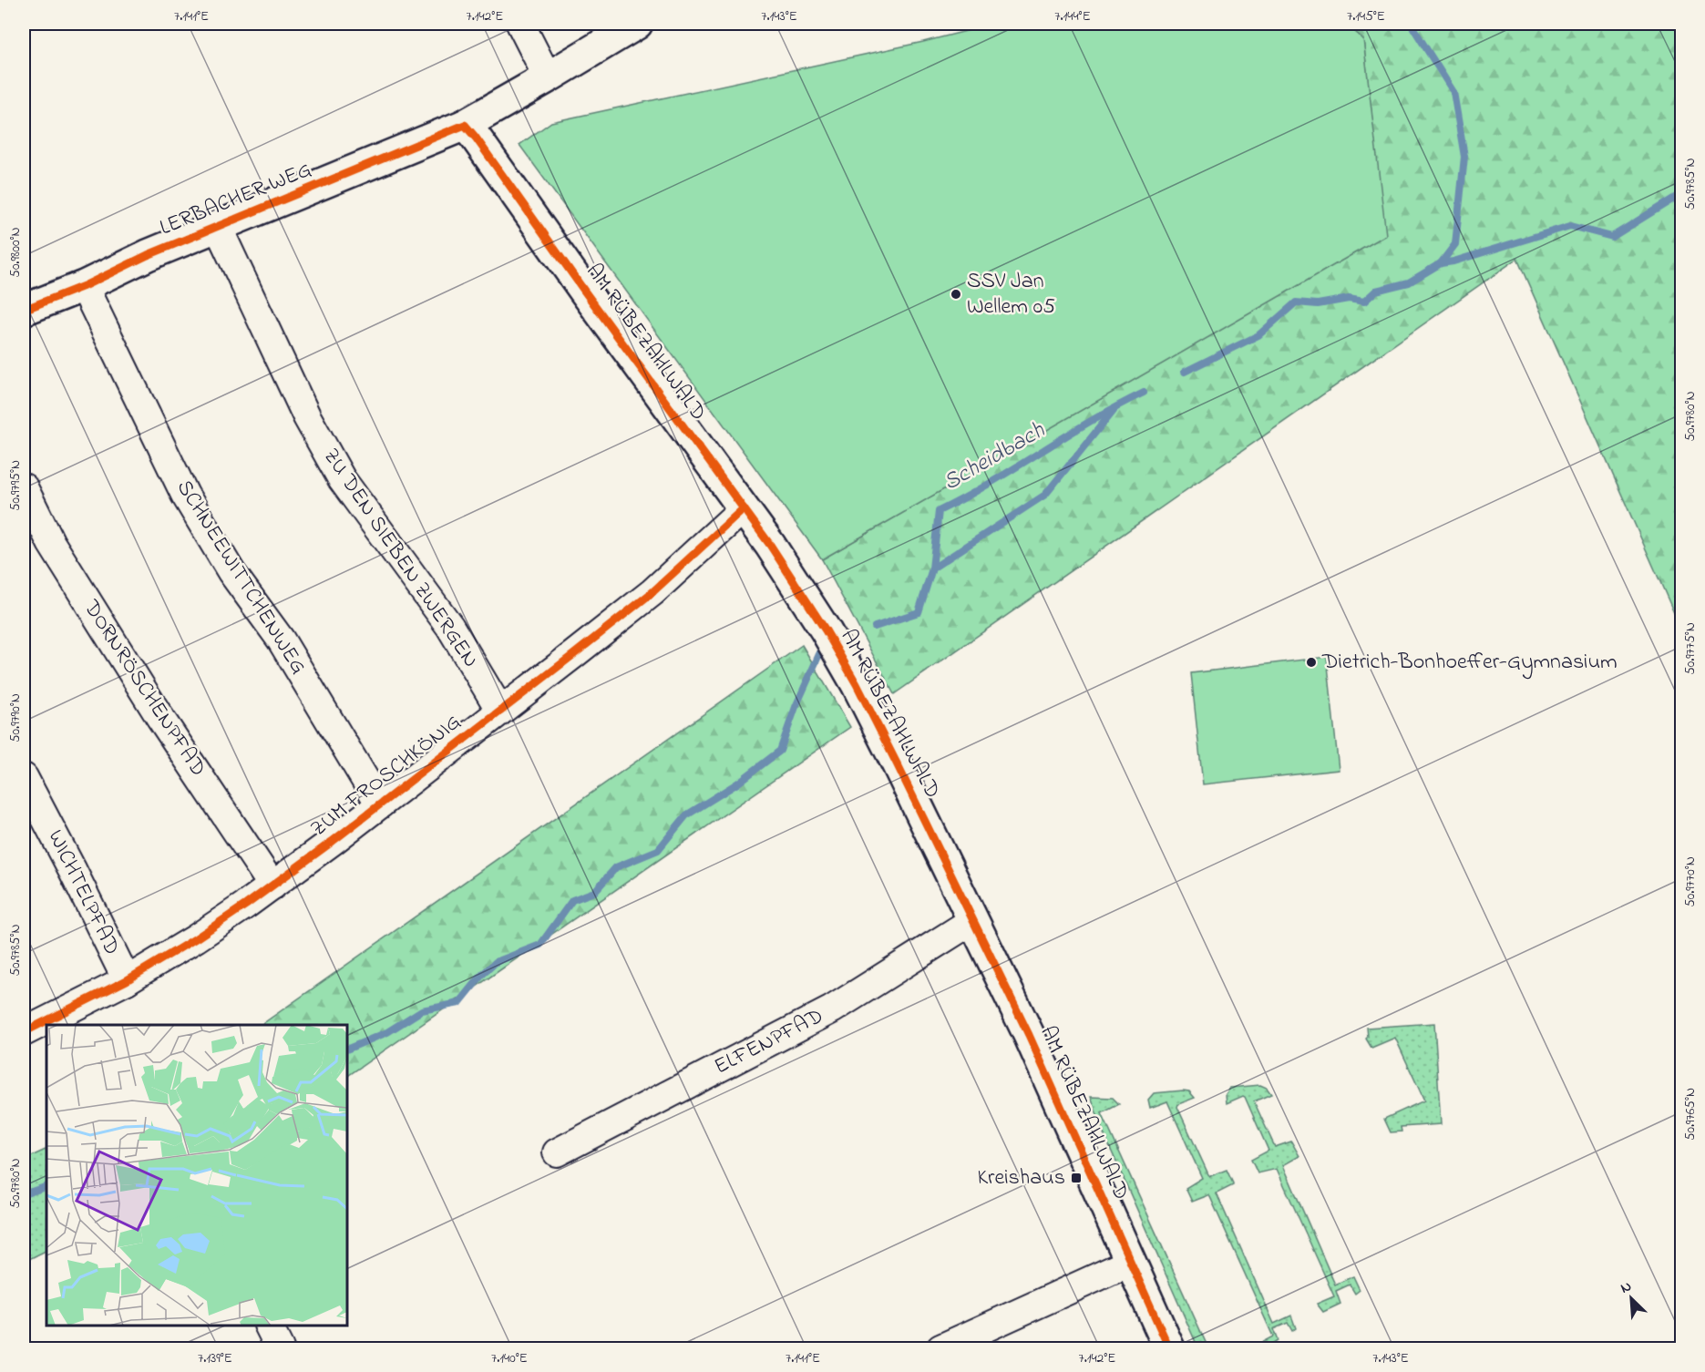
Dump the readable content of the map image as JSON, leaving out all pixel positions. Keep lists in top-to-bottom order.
{
  "streets": {
    "street": [
      "LERBACHER WEG",
      "AM RÜBEZAHLWALD",
      "ZU DEN SIEBEN ZWERGEN",
      "SCHNEEWITTCHENWEG",
      "DORNRÖSCHENPFAD",
      "ZUM FROSCHKÖNIG",
      "WICHTELPFAD",
      "ELFENPFAD"
    ]
  },
  "crossings": [
    ["LERBACHER WEG", "AM RÜBEZAHLWALD"],
    ["LERBACHER WEG", "ZU DEN SIEBEN ZWERGEN"],
    ["LERBACHER WEG", "SCHNEEWITTCHENWEG"],
    ["AM RÜBEZAHLWALD", "ZUM FROSCHKÖNIG"],
    ["AM RÜBEZAHLWALD", "ELFENPFAD"],
    ["ZU DEN SIEBEN ZWERGEN", "ZUM FROSCHKÖNIG"],
    ["SCHNEEWITTCHENWEG", "ZUM FROSCHKÖNIG"],
    ["DORNRÖSCHENPFAD", "ZUM FROSCHKÖNIG"],
    ["ZUM FROSCHKÖNIG", "WICHTELPFAD"]
  ],
  "water": ["Scheidbach"],
  "places": {
    "other": ["SSV Jan Wellem 05", "Dietrich-Bonhoeffer-Gymnasium"],
    "transit": ["Kreishaus"]
  },
  "north": "top left",
  "coordinates": [
    "7.141°E",
    "7.142°E",
    "7.143°E",
    "7.144°E",
    "7.145°E",
    "50.9785°N",
    "50.9800°N",
    "50.9780°N",
    "50.9795°N",
    "50.9775°N",
    "50.9790°N",
    "50.9770°N",
    "50.9765°N",
    "7.139°E",
    "7.140°E"
  ]
}
